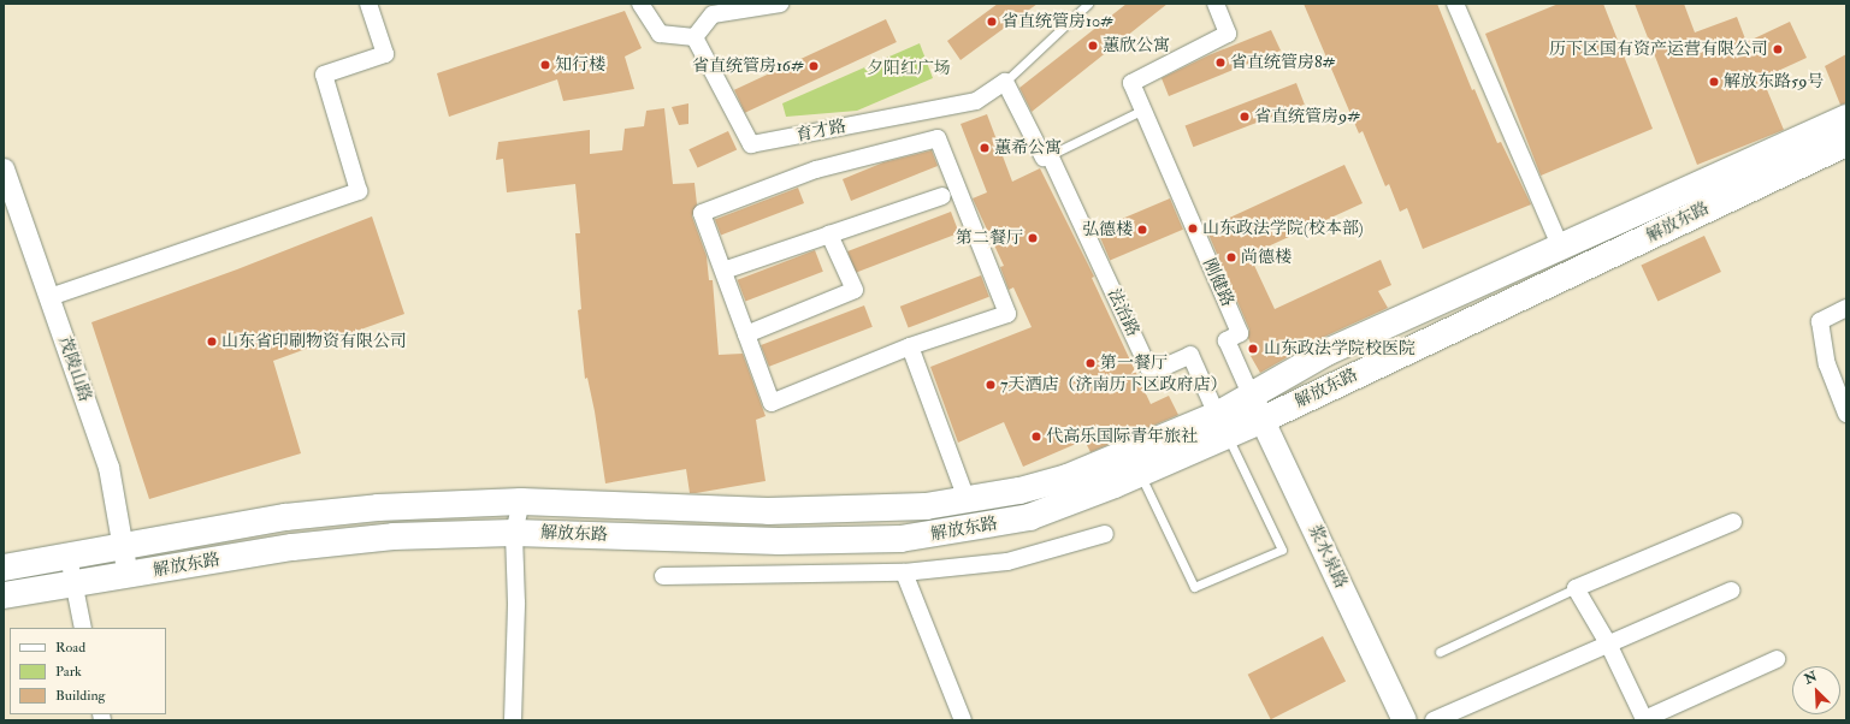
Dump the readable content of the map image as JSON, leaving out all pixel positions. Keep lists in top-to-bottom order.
{
  "streets": {
    "main road": ["解放东路", "浆水泉路"],
    "street": [
      "育才路",
      "刚健路",
      "法治路",
      "茂陵山路"
    ]
  },
  "crossings": [
    ["解放东路", "刚健路"],
    ["解放东路", "法治路"],
    ["解放东路", "茂陵山路"],
    ["解放东路", "浆水泉路"],
    ["刚健路", "浆水泉路"]
  ],
  "parks": ["夕阳红广场"],
  "places": [
    "省直统管房10#",
    "蕙欣公寓",
    "历下区国有资产运营有限公司",
    "省直统管房8#",
    "知行楼",
    "省直统管房16#",
    "解放东路59号",
    "省直统管房9#",
    "蕙希公寓",
    "山东政法学院(校本部)",
    "弘德楼",
    "第二餐厅",
    "尚德楼",
    "山东省印刷物资有限公司",
    "山东政法学院校医院",
    "第一餐厅",
    "7天酒店（济南历下区政府店）",
    "代高乐国际青年旅社"
  ],
  "legend": ["Road", "Park", "Building"],
  "north": "top left"
}
